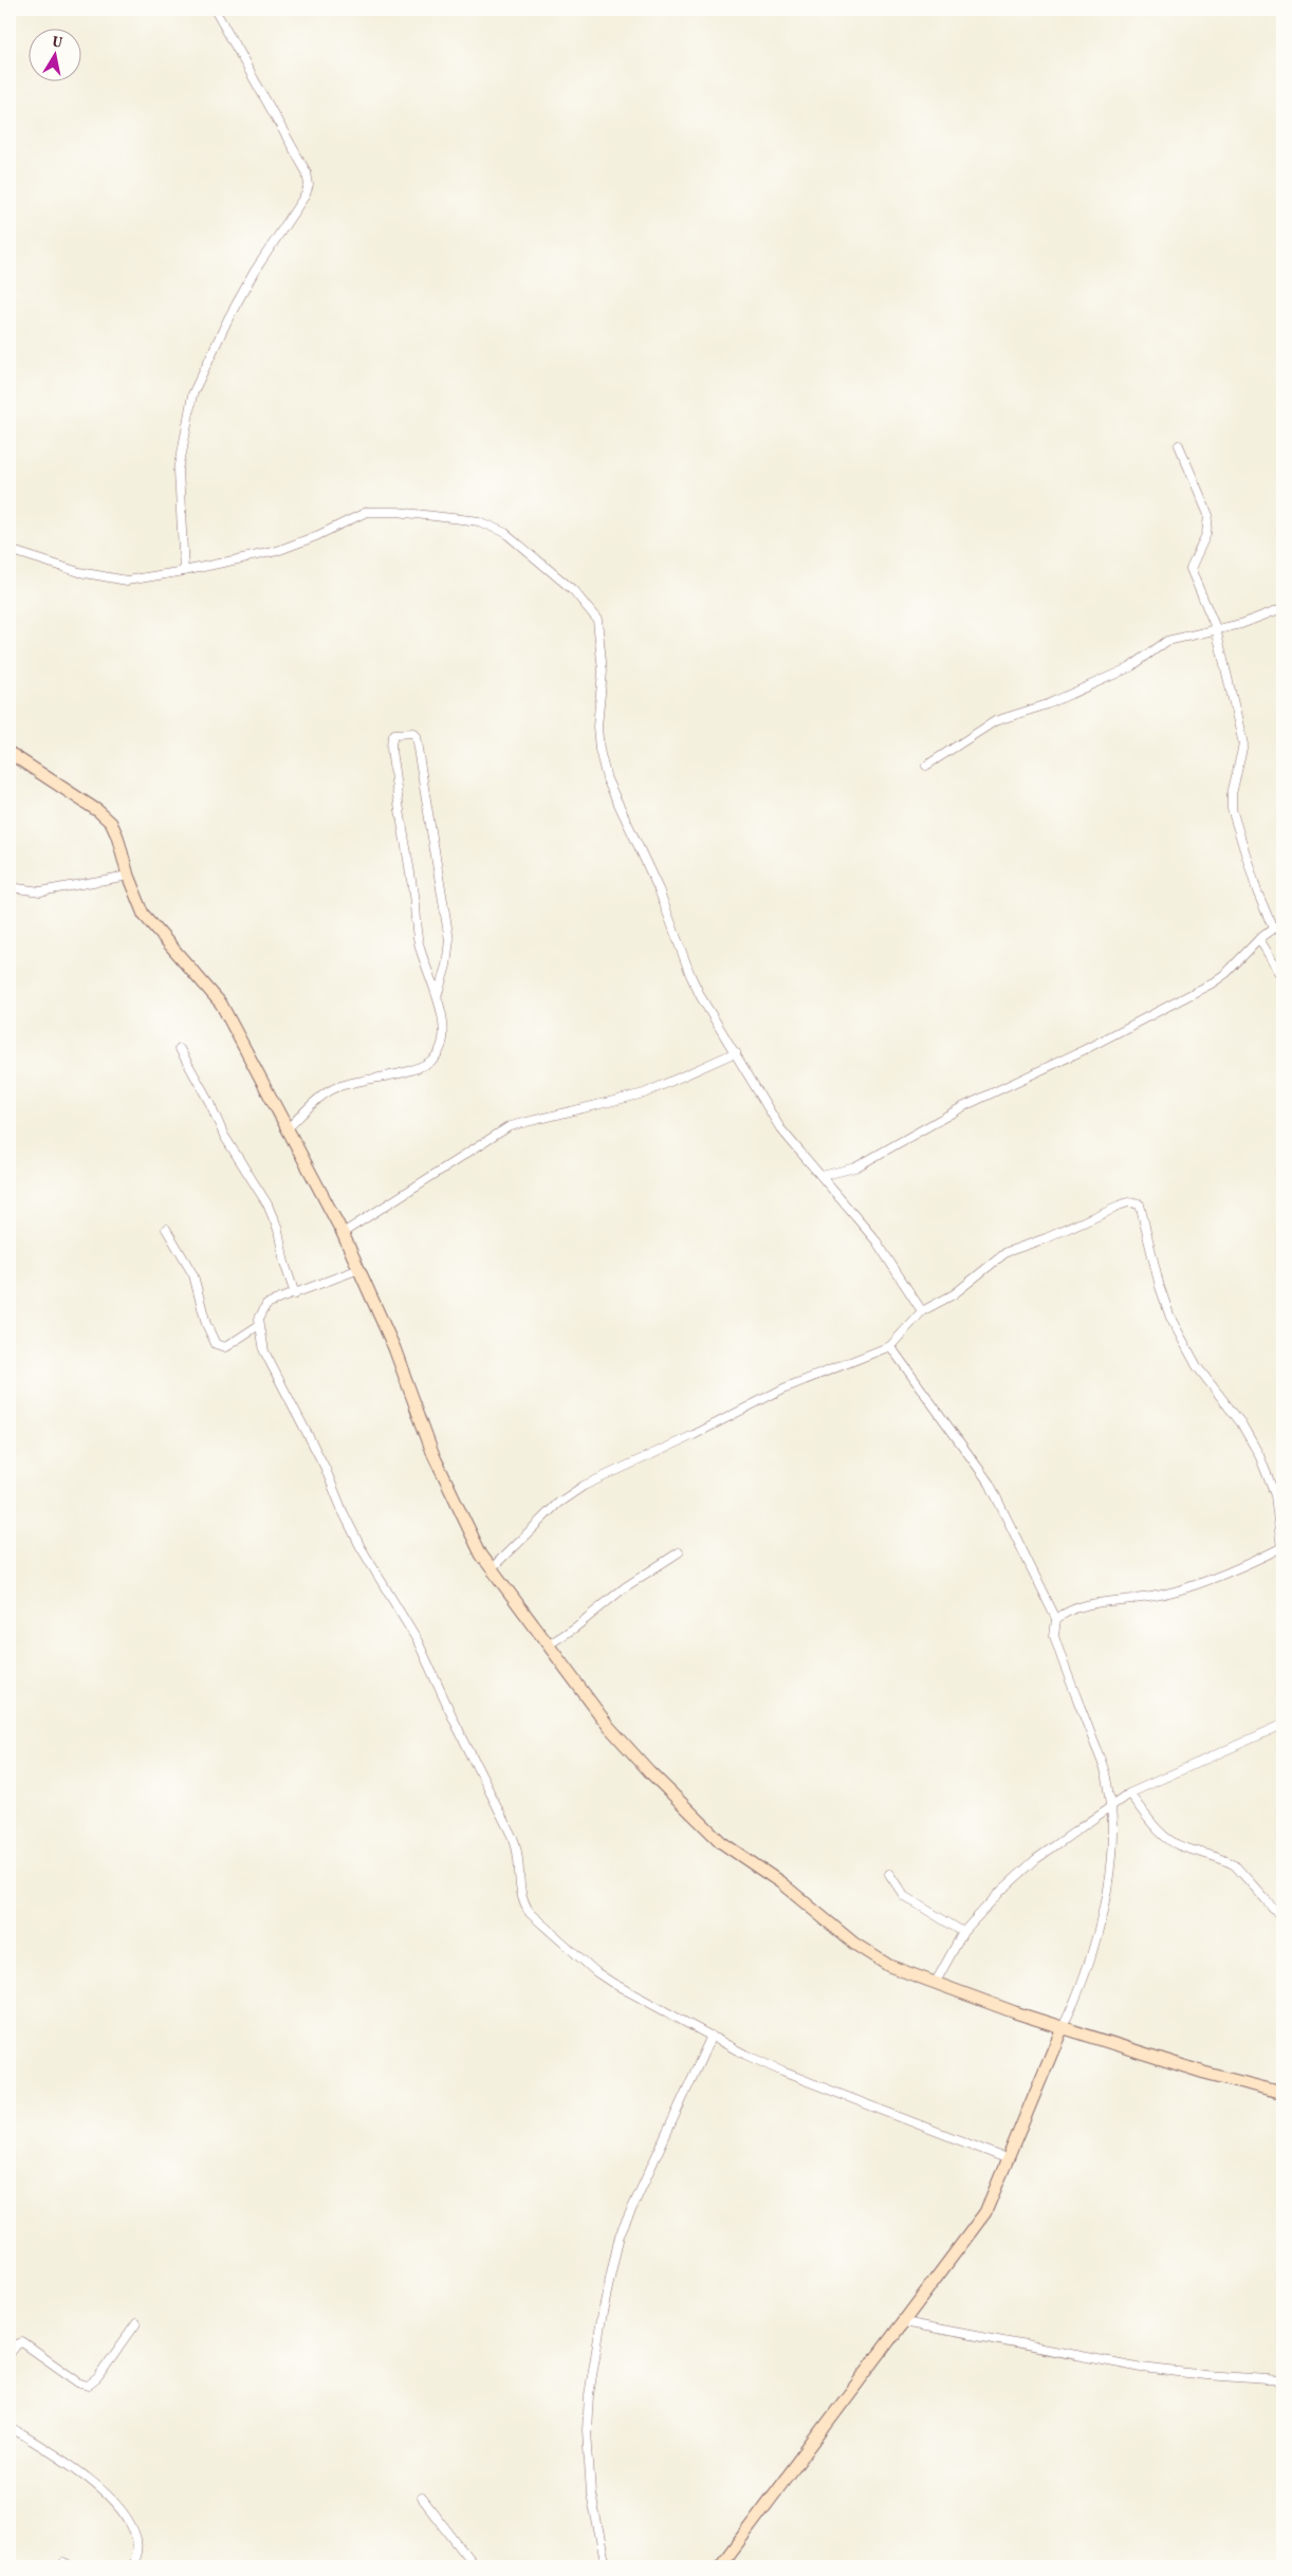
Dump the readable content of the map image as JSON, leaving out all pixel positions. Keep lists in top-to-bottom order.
{
  "north": "top"
}
